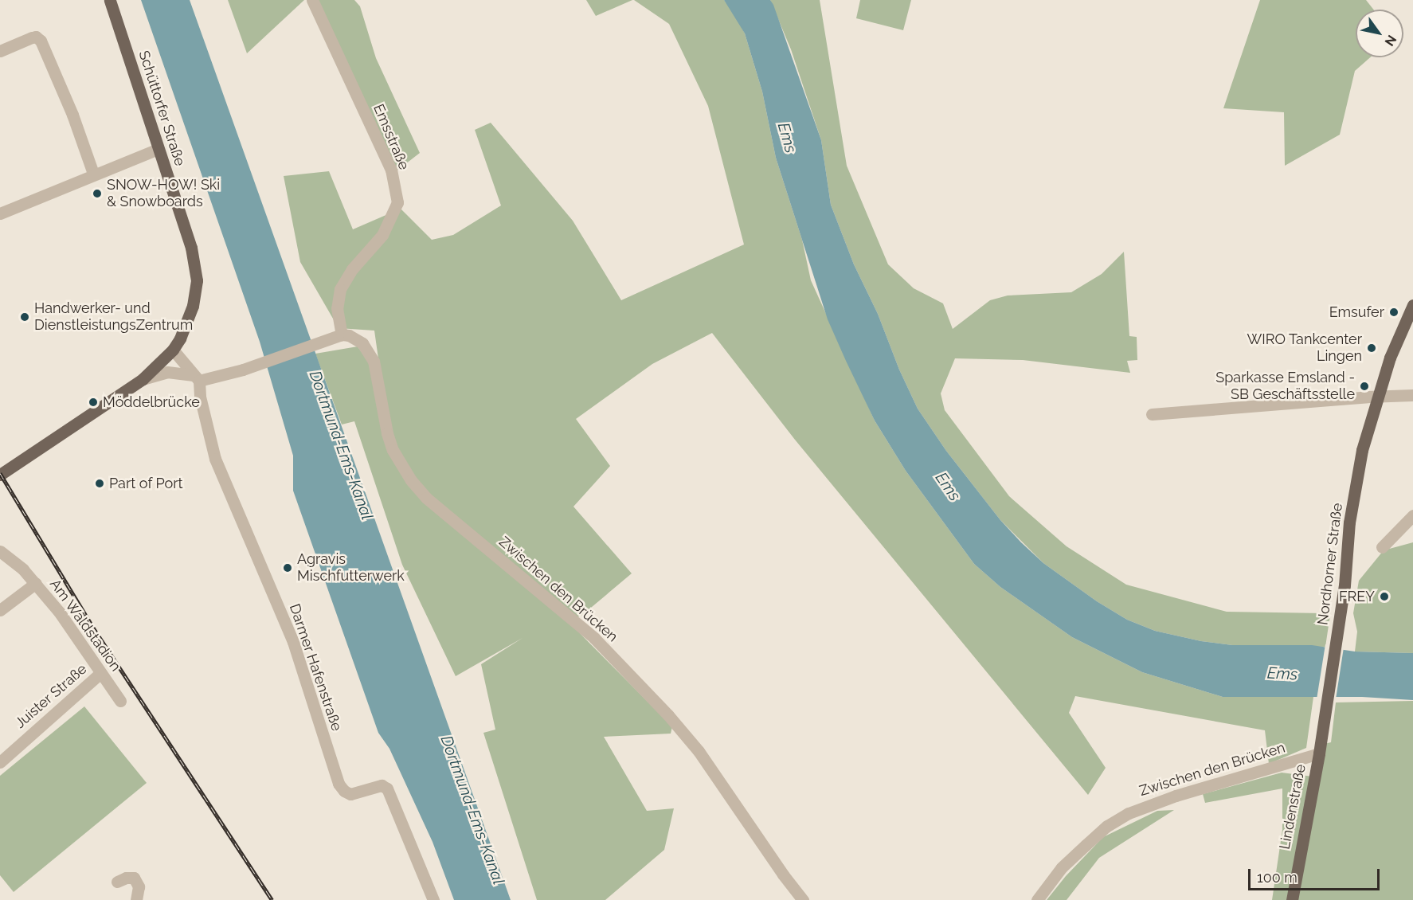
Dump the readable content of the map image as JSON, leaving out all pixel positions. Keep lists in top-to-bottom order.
{
  "streets": {
    "main road": ["Schüttorfer Straße", "Nordhorner Straße", "Lindenstraße"],
    "street": [
      "Emsstraße",
      "Zwischen den Brücken",
      "Am Waldstadion",
      "Darmer Hafenstraße",
      "Juister Straße"
    ]
  },
  "crossings": [
    ["Emsstraße", "Zwischen den Brücken"],
    ["Nordhorner Straße", "Lindenstraße"],
    ["Zwischen den Brücken", "Lindenstraße"],
    ["Am Waldstadion", "Juister Straße"]
  ],
  "water": ["Ems", "Dortmund-Ems-Kanal"],
  "places": [
    "SNOW-HOW! Ski & Snowboards",
    "Emsufer",
    "Handwerker- und DienstleistungsZentrum",
    "WIRO Tankcenter Lingen",
    "Sparkasse Emsland - SB Geschäftsstelle",
    "Möddelbrücke",
    "Part of Port",
    "Agravis Mischfutterwerk",
    "FREY"
  ],
  "scale_bar": "100 m",
  "north": "bottom right"
}
